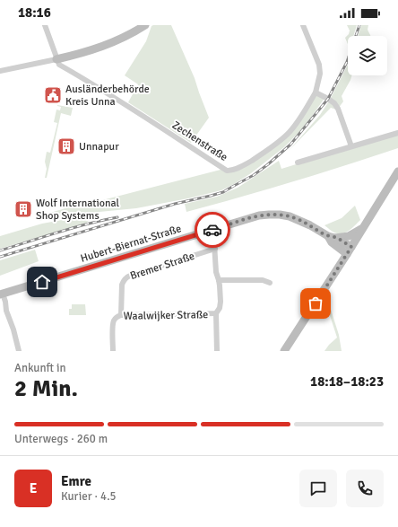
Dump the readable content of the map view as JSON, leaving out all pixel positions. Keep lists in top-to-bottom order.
{
  "streets": {
    "street": [
      "Zechenstraße",
      "Hubert-Biernat-Straße",
      "Bremer Straße",
      "Waalwijker Straße"
    ]
  },
  "crossings": [
    ["Bremer Straße", "Waalwijker Straße"]
  ],
  "places": {
    "public building": ["Ausländerbehörde Kreis Unna"],
    "building": ["Unnapur", "Wolf International Shop Systems"]
  },
  "page": {
    "status": "18:16",
    "heading": ["2 Min.", "Ankunft in", "18:18–18:23"],
    "panel": ["Emre", "Kurier · 4.5"],
    "bar": "Unterwegs · 260 m",
    "round": "E"
  }
}
